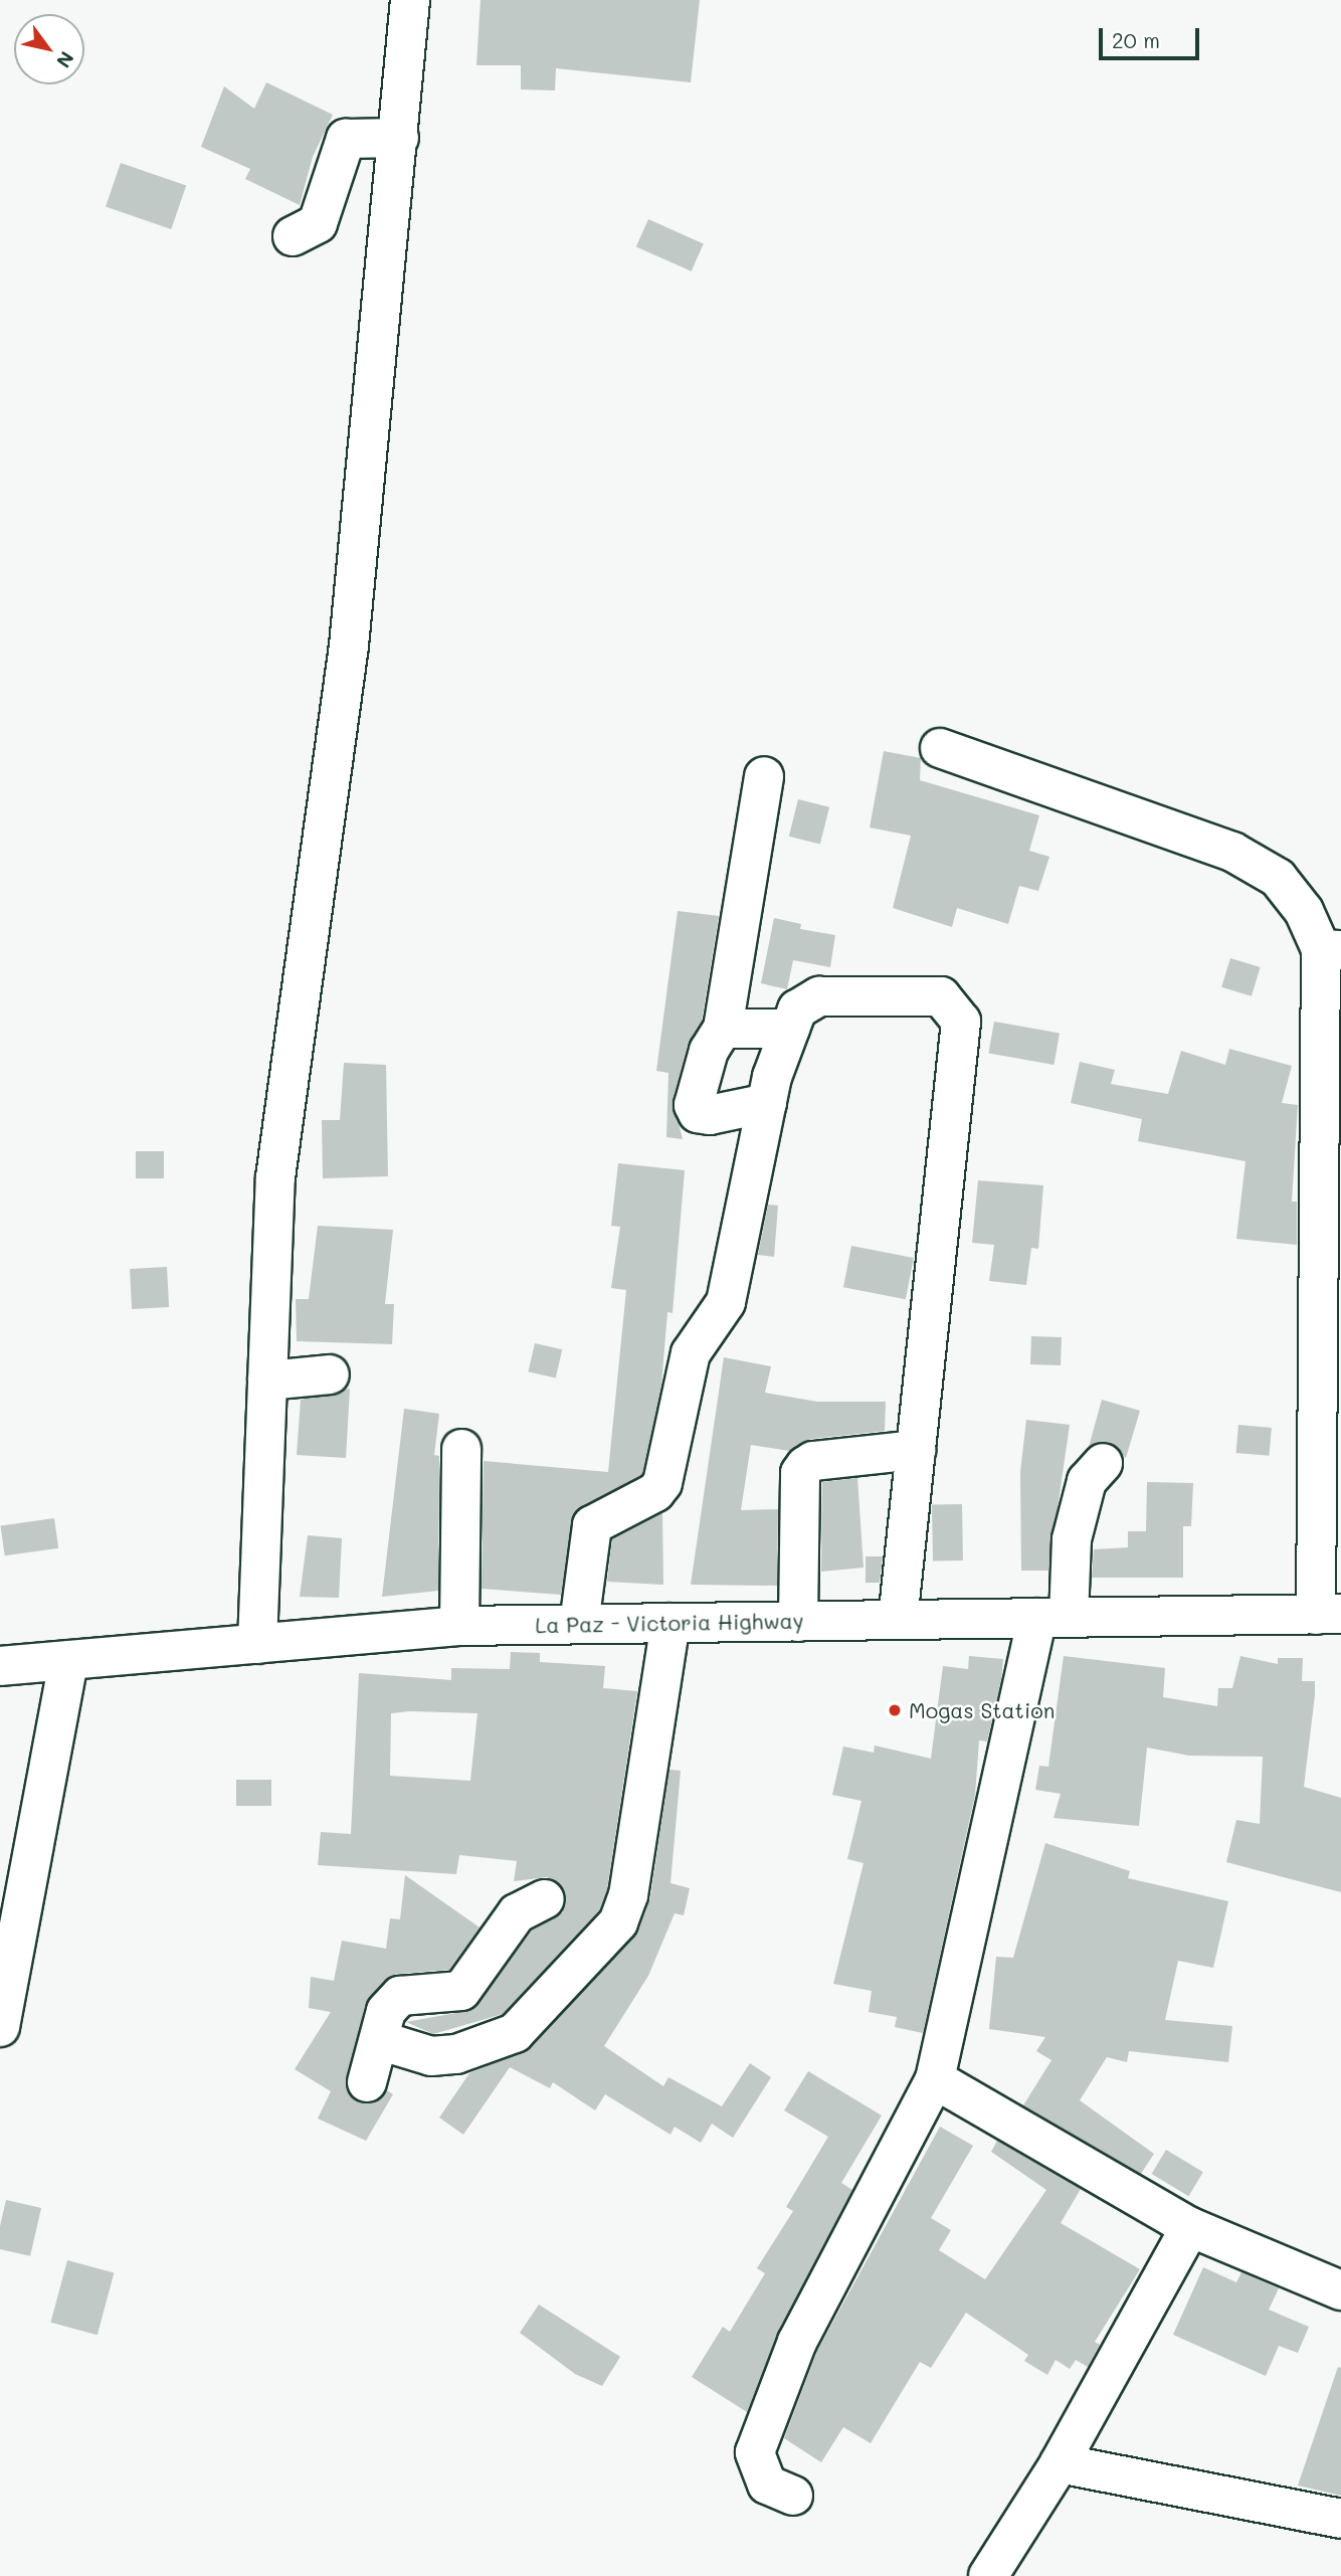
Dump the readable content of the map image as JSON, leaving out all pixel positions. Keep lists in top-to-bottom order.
{
  "streets": {
    "street": ["La Paz - Victoria Highway"]
  },
  "places": ["Mogas Station"],
  "scale_bar": "20 m",
  "north": "bottom right"
}
